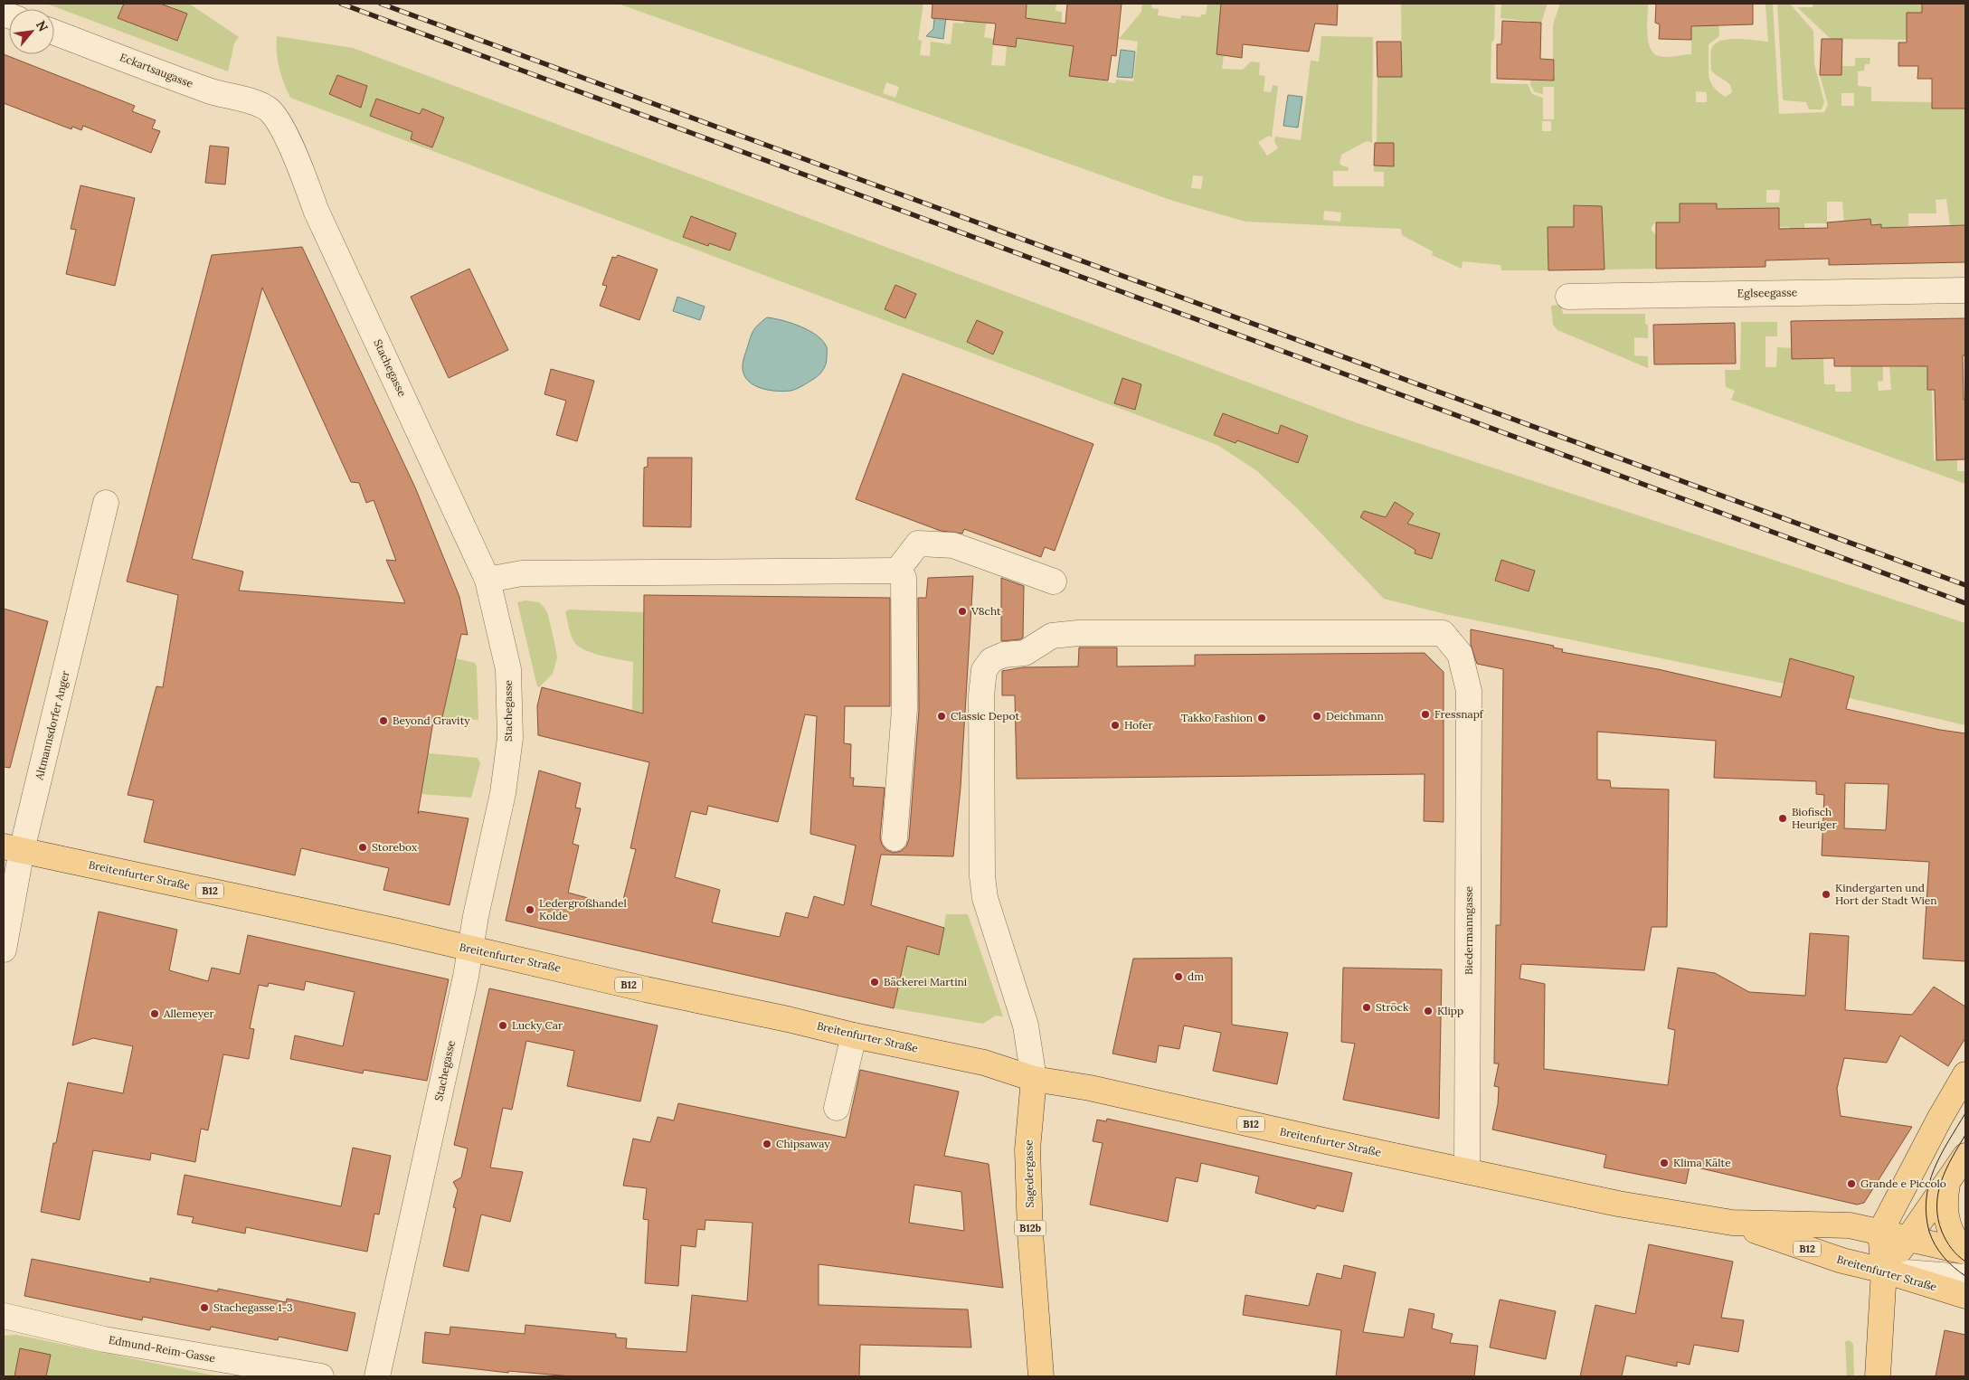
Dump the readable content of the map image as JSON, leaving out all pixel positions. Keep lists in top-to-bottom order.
{
  "streets": {
    "main road": [
      "Breitenfurter Straße",
      "B12",
      "Sagedergasse",
      "B12b"
    ],
    "street": [
      "Eckartsaugasse",
      "Eglseegasse",
      "Stachegasse",
      "Altmannsdorfer Anger",
      "Biedermanngasse",
      "Edmund-Reim-Gasse"
    ]
  },
  "crossings": [
    ["Eckartsaugasse", "Stachegasse"],
    ["Stachegasse", "Breitenfurter Straße"],
    ["Altmannsdorfer Anger", "Breitenfurter Straße"],
    ["Breitenfurter Straße", "Biedermanngasse"],
    ["Breitenfurter Straße", "Sagedergasse"],
    ["Biedermanngasse", "Sagedergasse"]
  ],
  "places": [
    "V8cht",
    "Fressnapf",
    "Classic Depot",
    "Deichmann",
    "Takko Fashion",
    "Beyond Gravity",
    "Hofer",
    "Biofisch Heuriger",
    "Storebox",
    "Kindergarten und Hort der Stadt Wien",
    "Ledergroßhandel Kolde",
    "dm",
    "Bäckerei Martini",
    "Ströck",
    "Klipp",
    "Allemeyer",
    "Lucky Car",
    "Chipsaway",
    "Klima Kälte",
    "Grande e Piccolo",
    "Stachegasse 1-3"
  ],
  "north": "top right"
}
